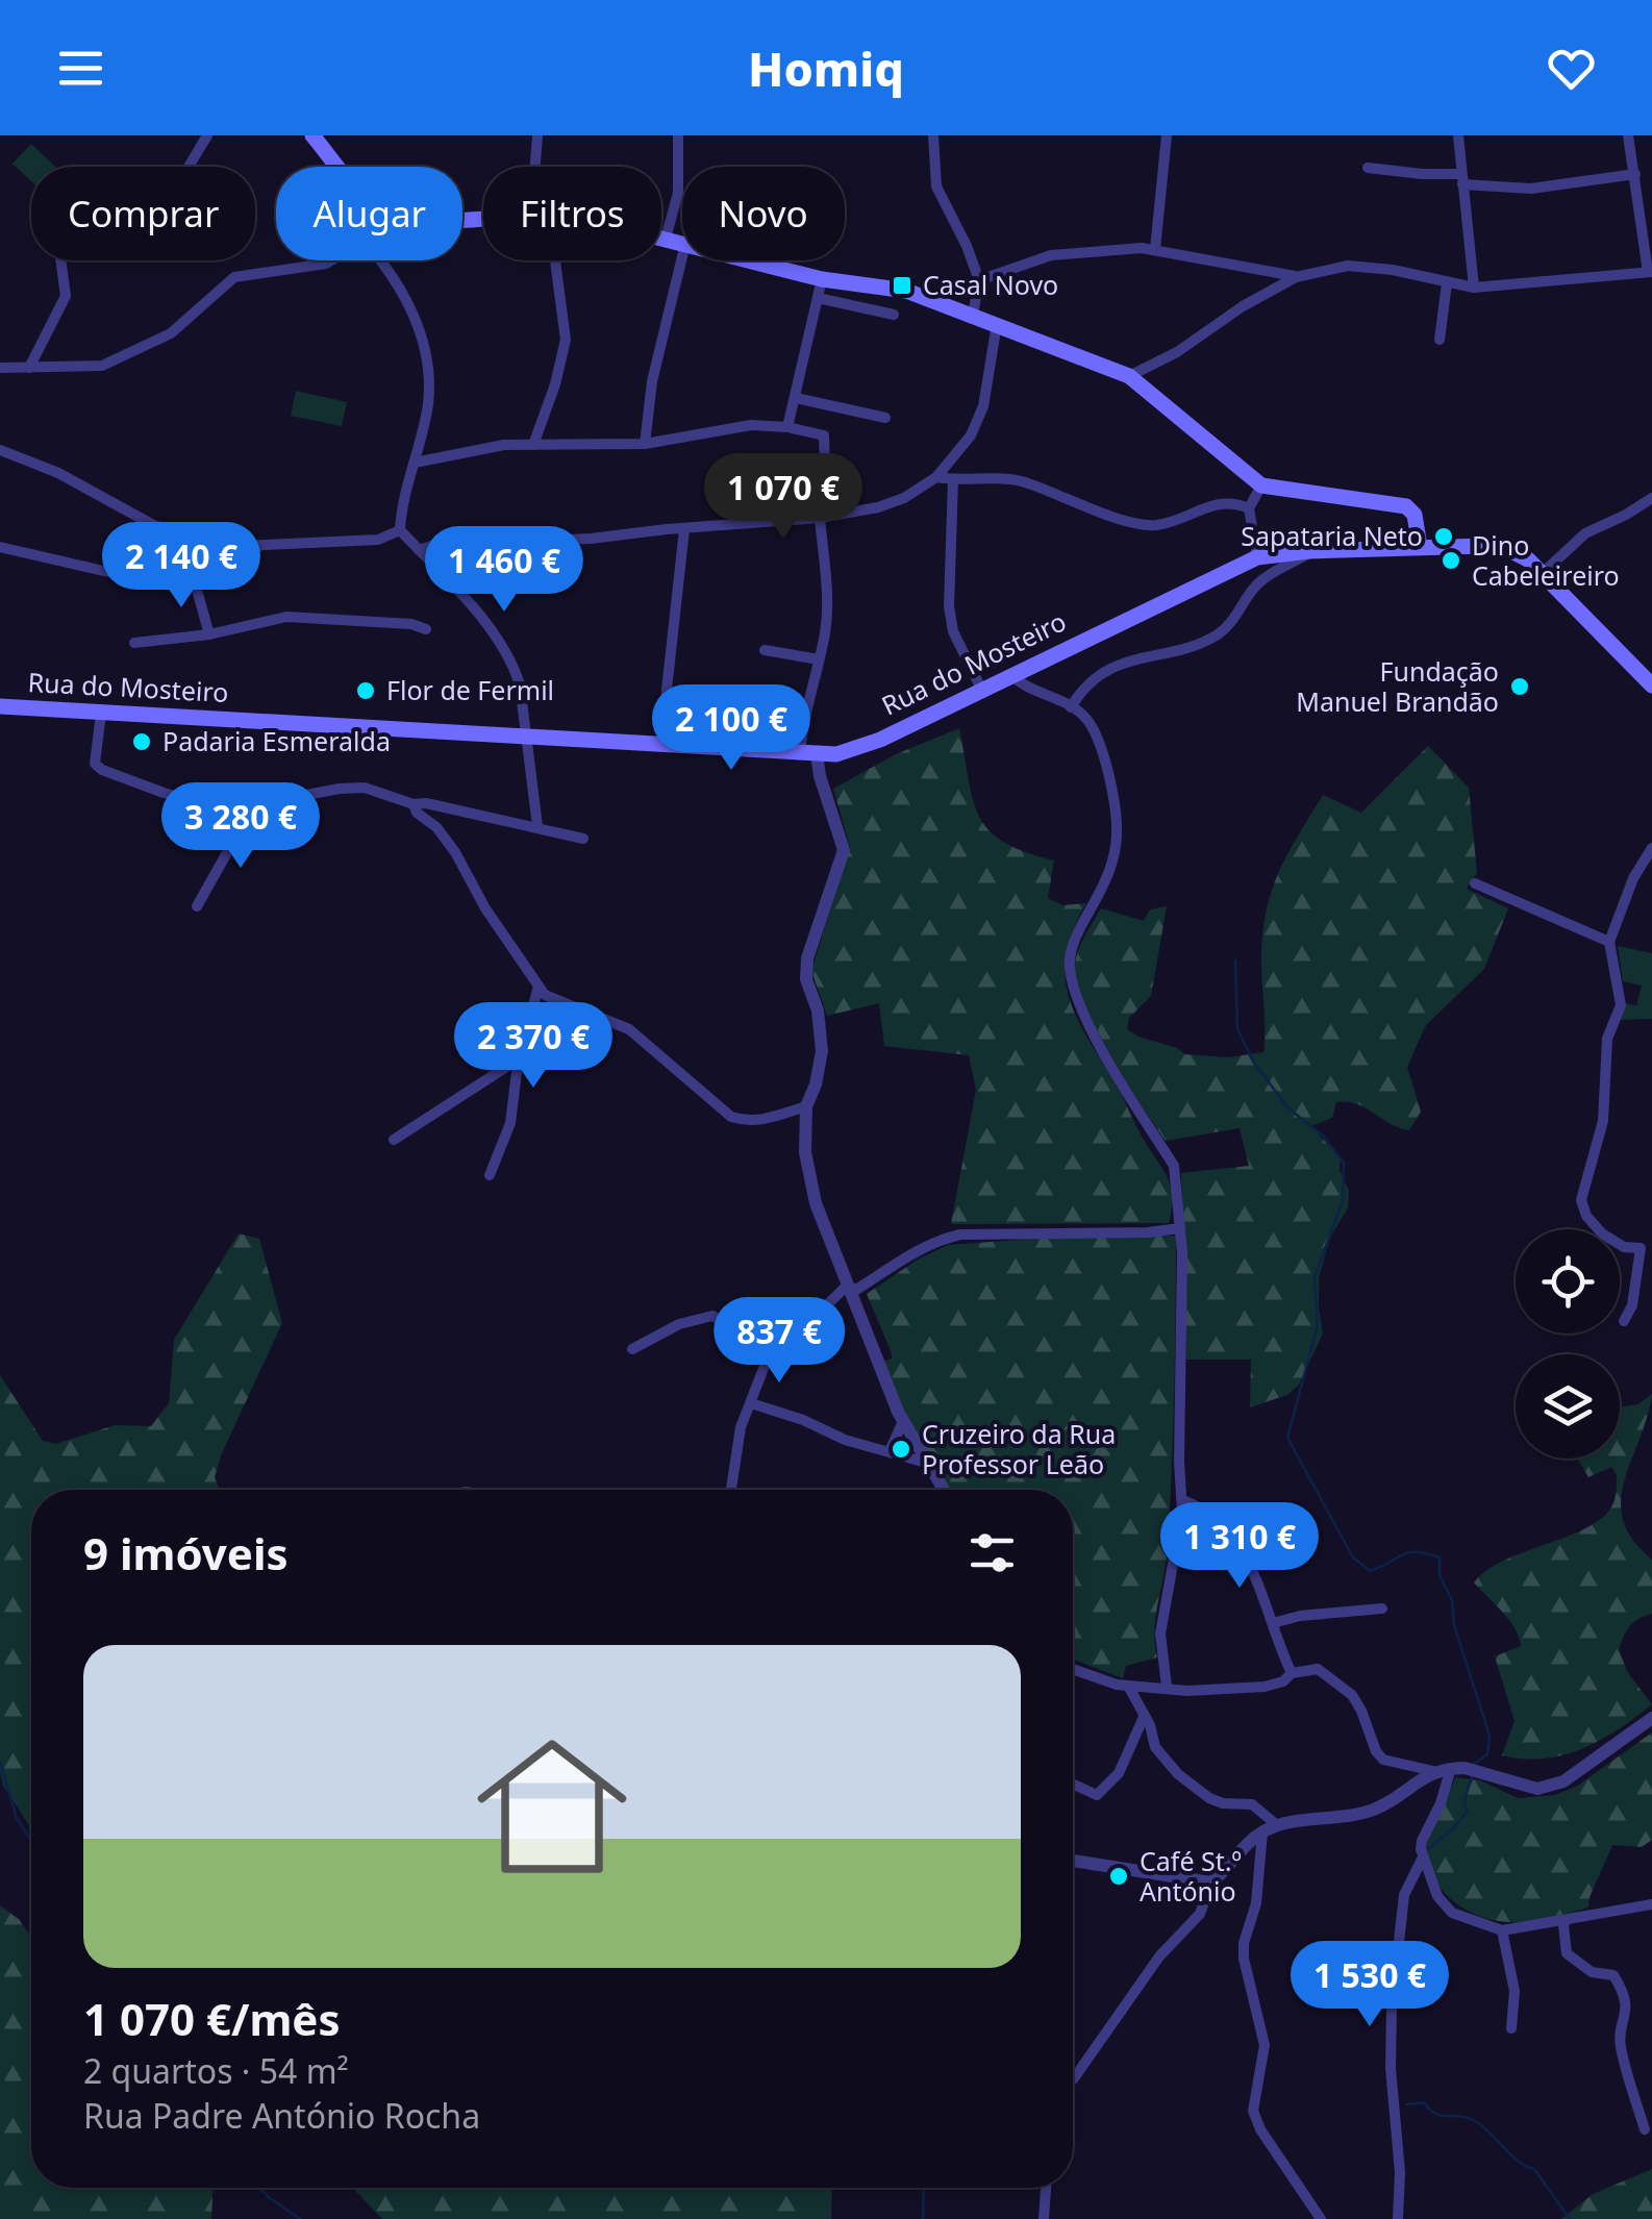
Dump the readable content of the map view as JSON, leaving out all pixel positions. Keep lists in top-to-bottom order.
{
  "streets": {
    "main road": ["Rua do Mosteiro"]
  },
  "places": {
    "transit": ["Casal Novo"],
    "other": [
      "Sapataria Neto",
      "Dino Cabeleireiro",
      "Fundação Manuel Brandão",
      "Flor de Fermil",
      "Padaria Esmeralda",
      "Cruzeiro da Rua Professor Leão",
      "Café St.º António"
    ]
  },
  "page": {
    "header": "Homiq",
    "chip": [
      "Comprar",
      "Alugar",
      "Filtros",
      "Novo"
    ],
    "price": [
      "1 070 €",
      "2 140 €",
      "1 460 €",
      "2 100 €",
      "3 280 €",
      "2 370 €",
      "837 €",
      "1 310 €",
      "1 530 €"
    ],
    "heading": "9 imóveis",
    "list": [
      {
        "name": "1 070 €/mês",
        "note": "2 quartos · 54 m² · Rua Padre António Rocha"
      }
    ]
  }
}
